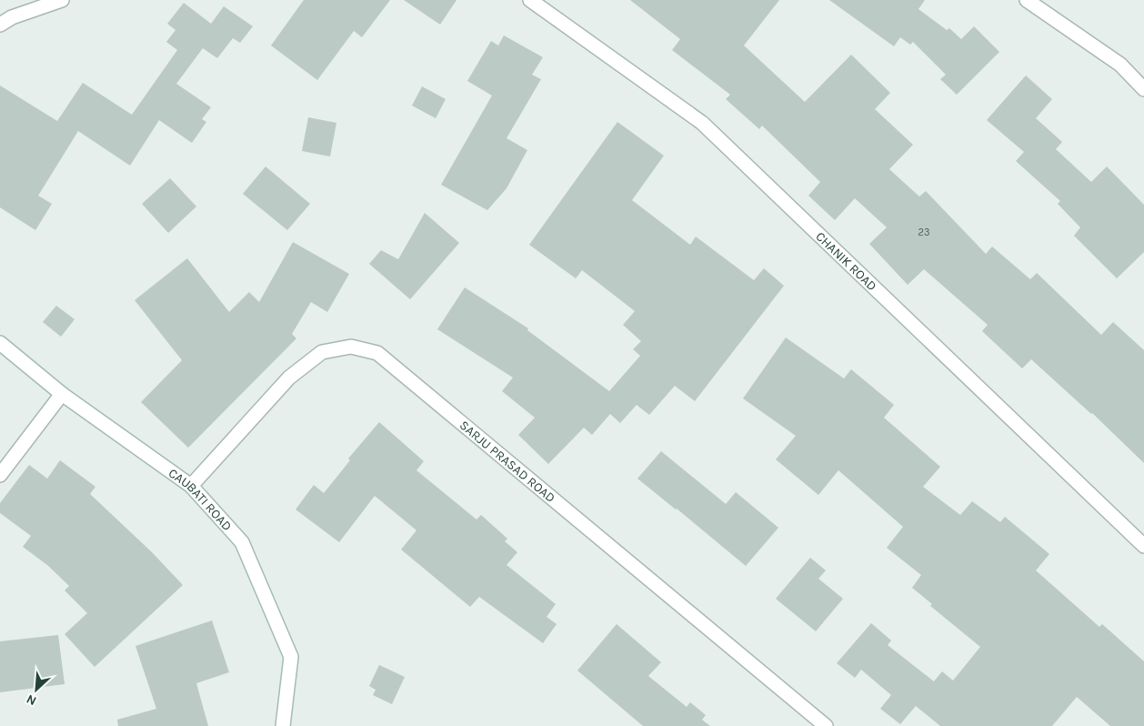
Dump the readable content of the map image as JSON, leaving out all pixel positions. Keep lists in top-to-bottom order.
{
  "streets": {
    "street": ["CHANIK ROAD", "SARJU PRASAD ROAD", "CAUBATI ROAD"]
  },
  "crossings": [
    ["SARJU PRASAD ROAD", "CAUBATI ROAD"]
  ],
  "house_numbers": ["23"],
  "north": "bottom left"
}
